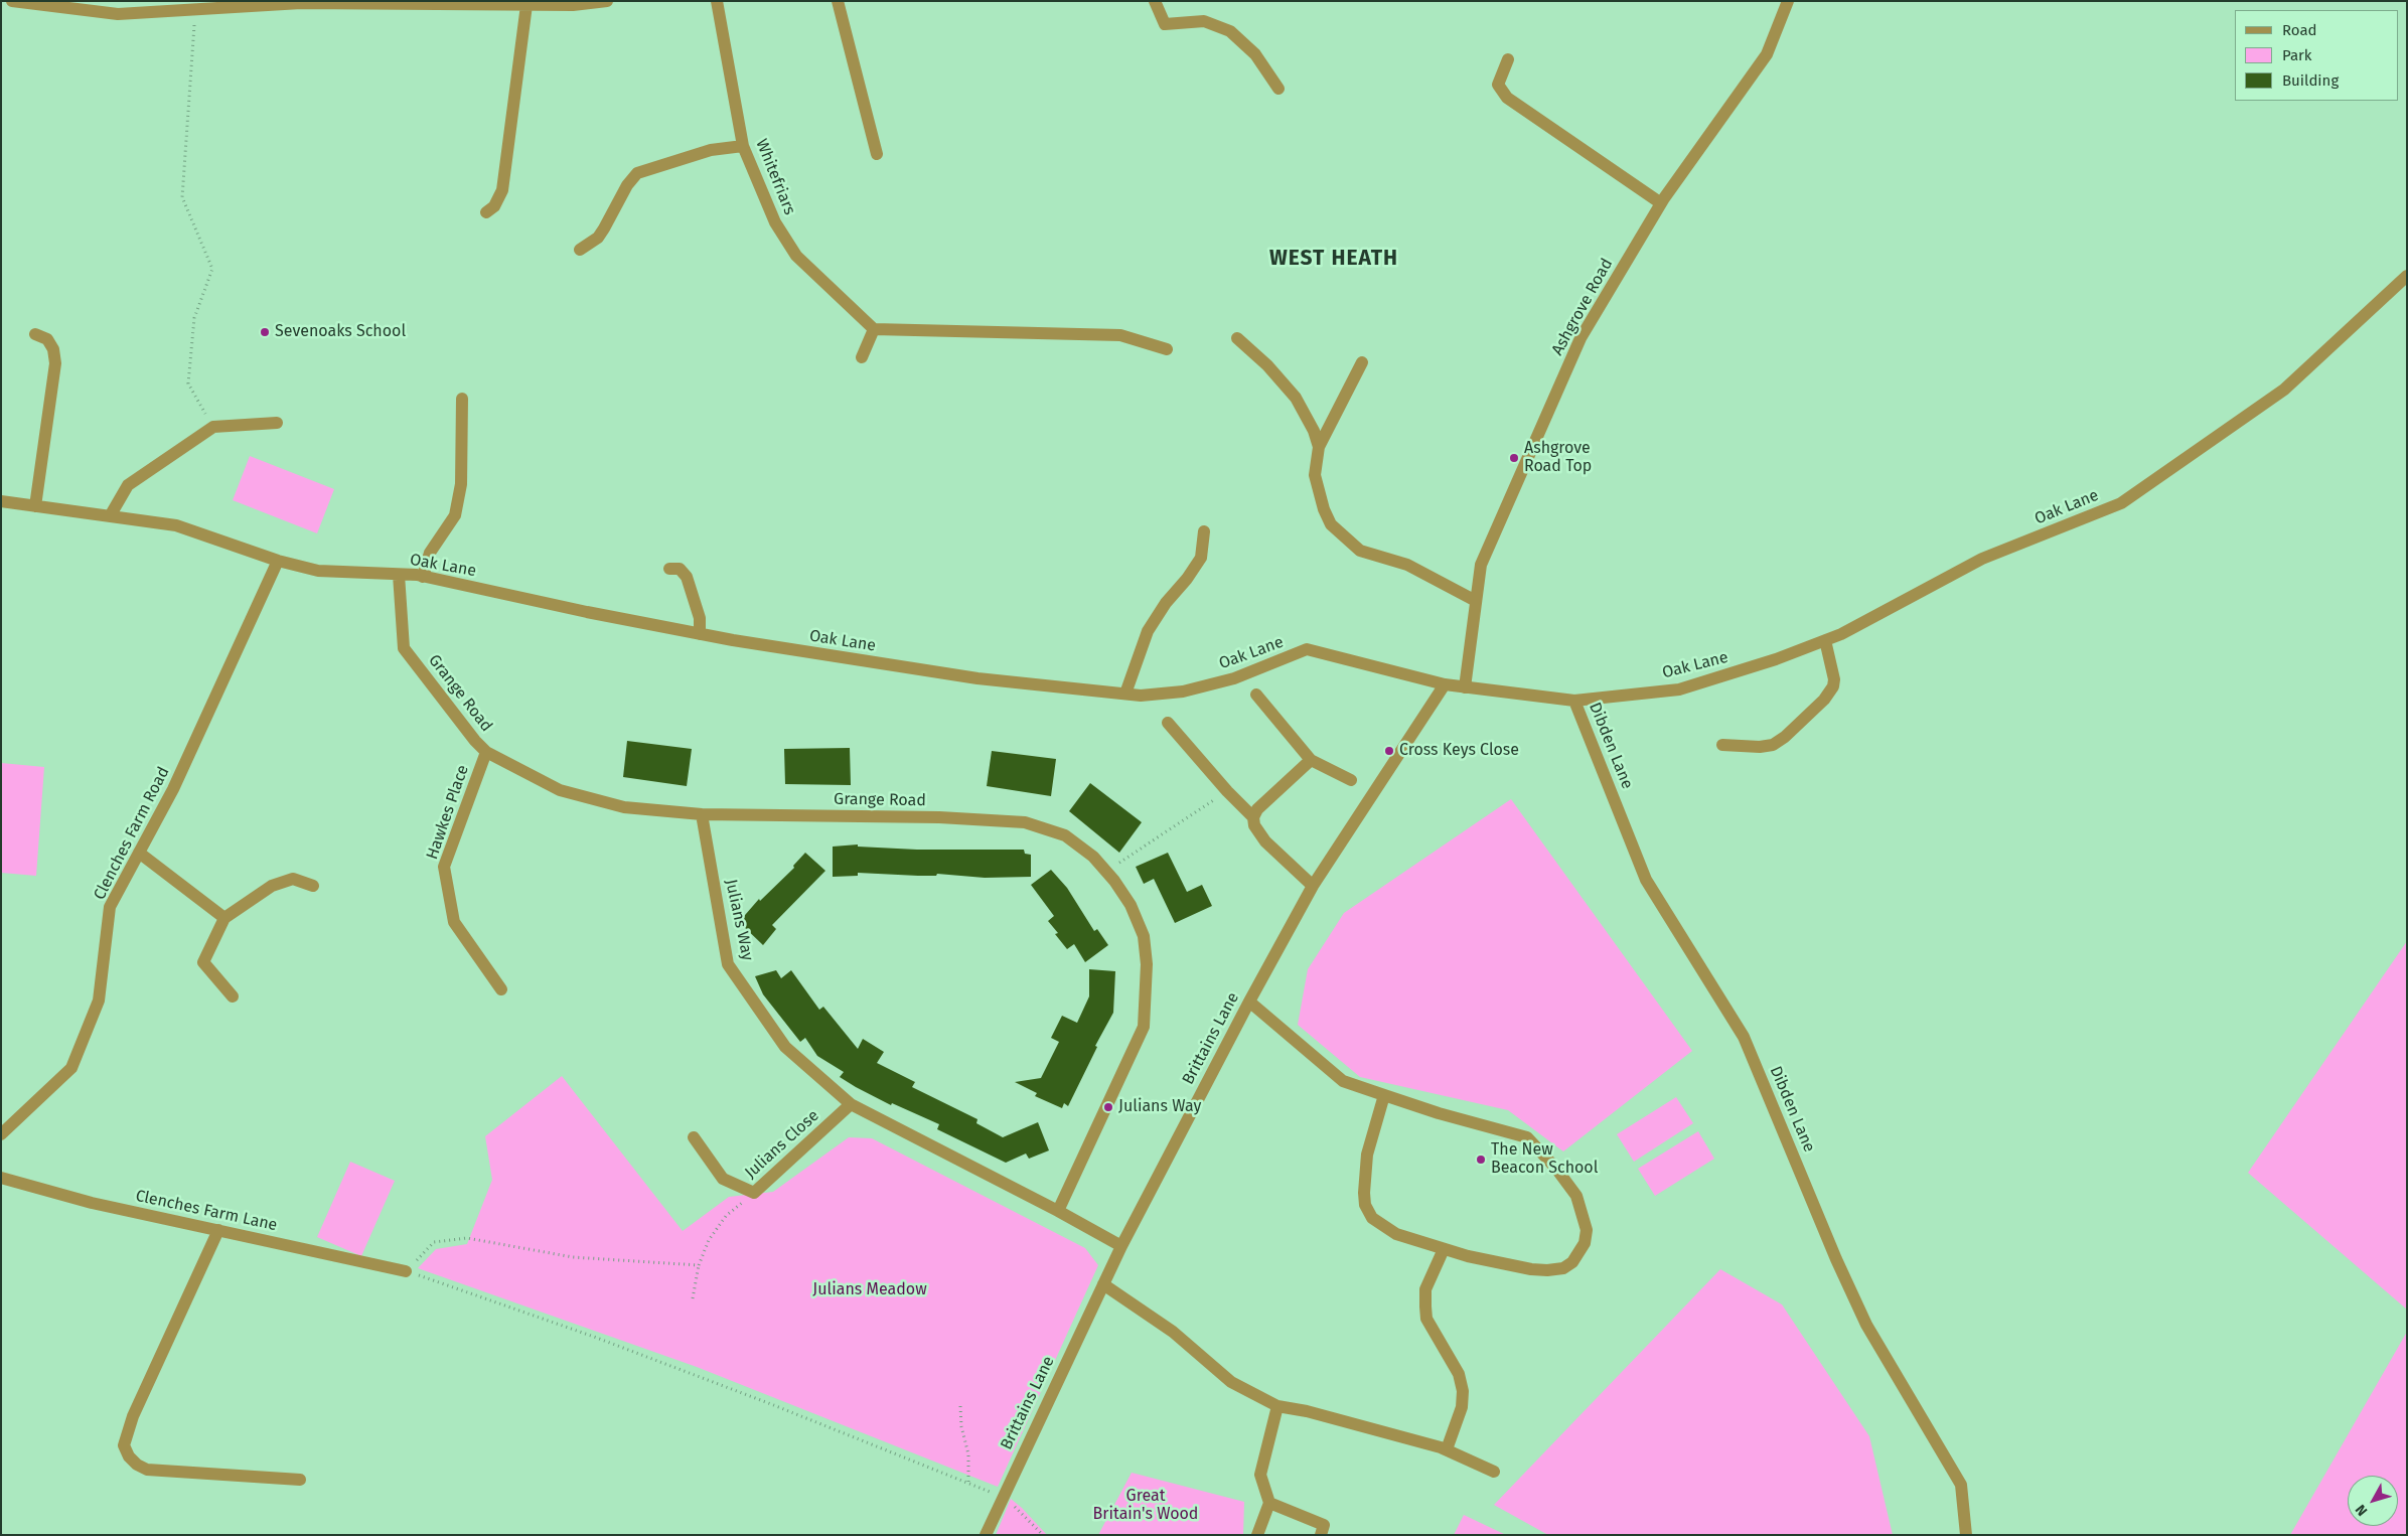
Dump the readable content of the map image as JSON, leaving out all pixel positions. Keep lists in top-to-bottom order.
{
  "streets": {
    "street": [
      "Whitefriars",
      "Ashgrove Road",
      "Oak Lane",
      "Grange Road",
      "Dibden Lane",
      "Hawkes Place",
      "Clenches Farm Road",
      "Julians Way",
      "Brittains Lane",
      "Julians Close",
      "Clenches Farm Lane"
    ]
  },
  "crossings": [
    ["Ashgrove Road", "Oak Lane"],
    ["Oak Lane", "Grange Road"],
    ["Oak Lane", "Dibden Lane"],
    ["Oak Lane", "Clenches Farm Road"],
    ["Oak Lane", "Brittains Lane"],
    ["Grange Road", "Hawkes Place"],
    ["Grange Road", "Julians Way"],
    ["Julians Way", "Brittains Lane"],
    ["Julians Way", "Julians Close"]
  ],
  "districts": ["WEST HEATH"],
  "parks": ["Julians Meadow", "Great Britain's Wood"],
  "places": [
    "Sevenoaks School",
    "Ashgrove Road Top",
    "Cross Keys Close",
    "Julians Way",
    "The New Beacon School"
  ],
  "legend": ["Road", "Park", "Building"],
  "north": "bottom left"
}
